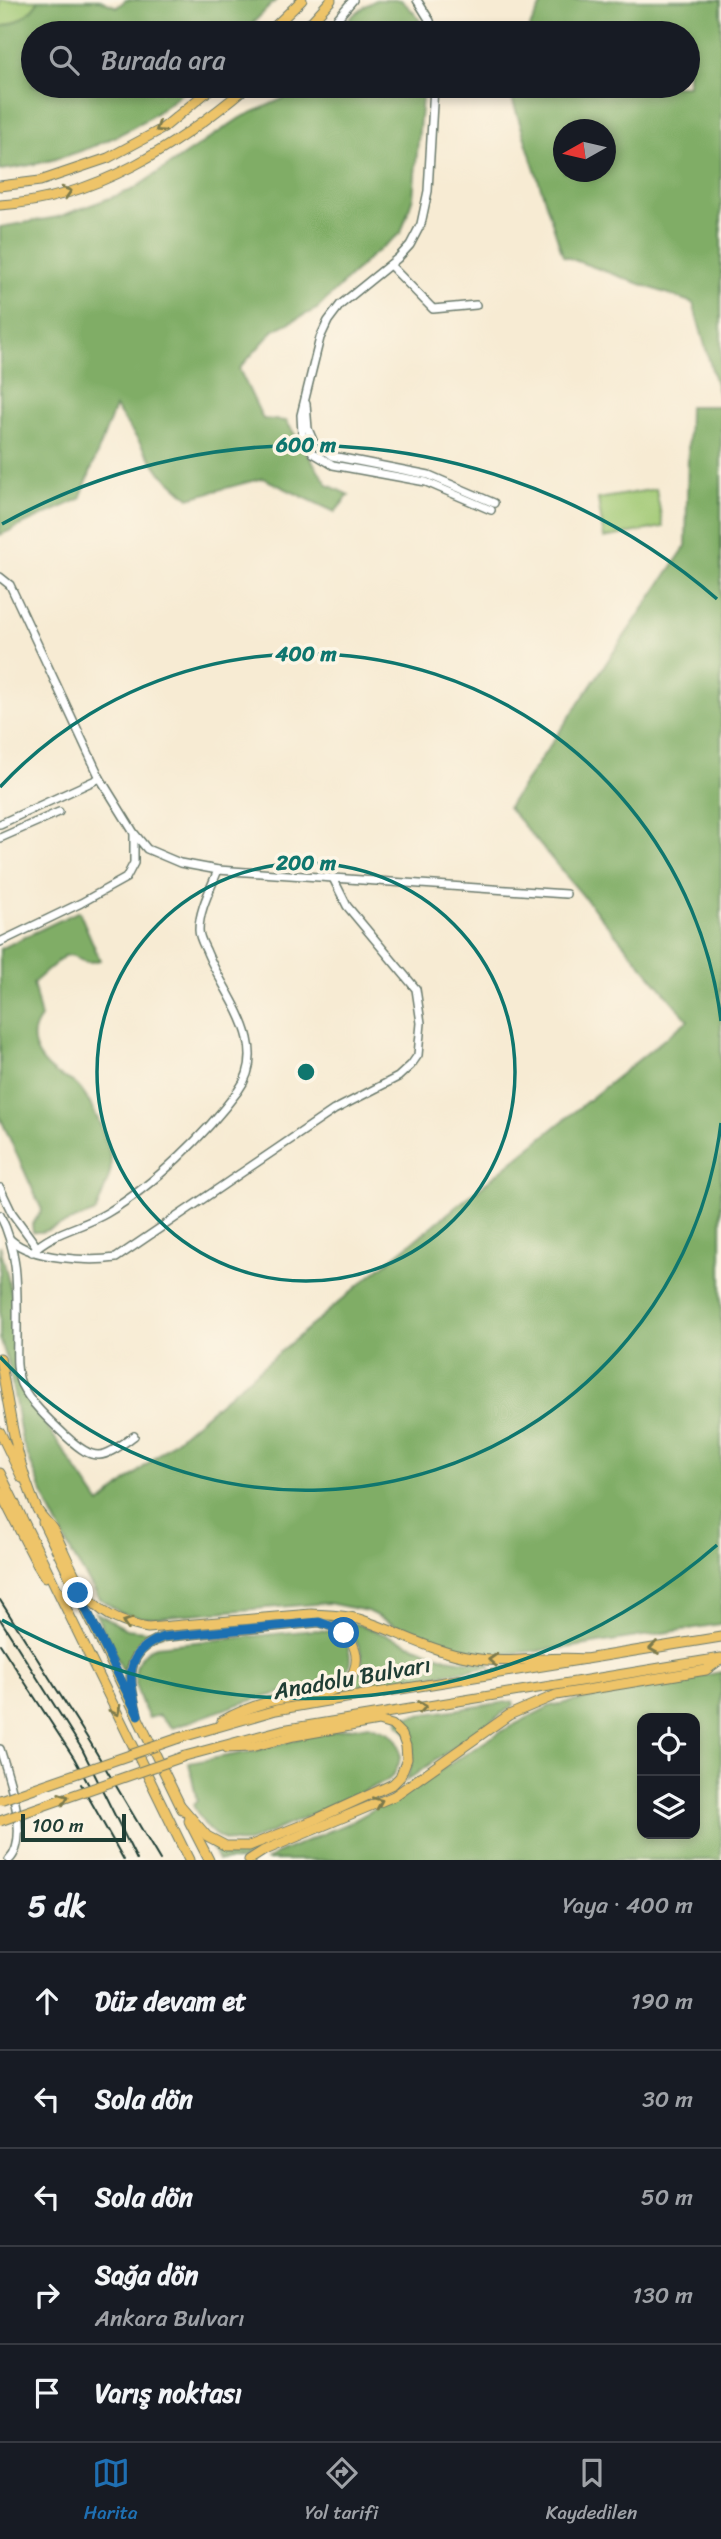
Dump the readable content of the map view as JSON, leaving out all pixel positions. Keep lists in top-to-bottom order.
{
  "streets": {
    "main road": ["Anadolu Bulvarı"]
  },
  "scale_bar": "100 m",
  "north": "left",
  "page": {
    "search": "Burada ara",
    "scale": "100 m",
    "heading": ["5 dk", "Yaya · 400 m"],
    "list": [
      ["Düz devam et", "190 m"],
      ["Sola dön", "30 m"],
      ["Sola dön", "50 m"],
      ["Sağa dön", "Ankara Bulvarı", "130 m"],
      "Varış noktası"
    ],
    "nav": ["Harita", "Yol tarifi", "Kaydedilen"]
  },
  "rings": ["600 m", "400 m", "200 m"]
}
